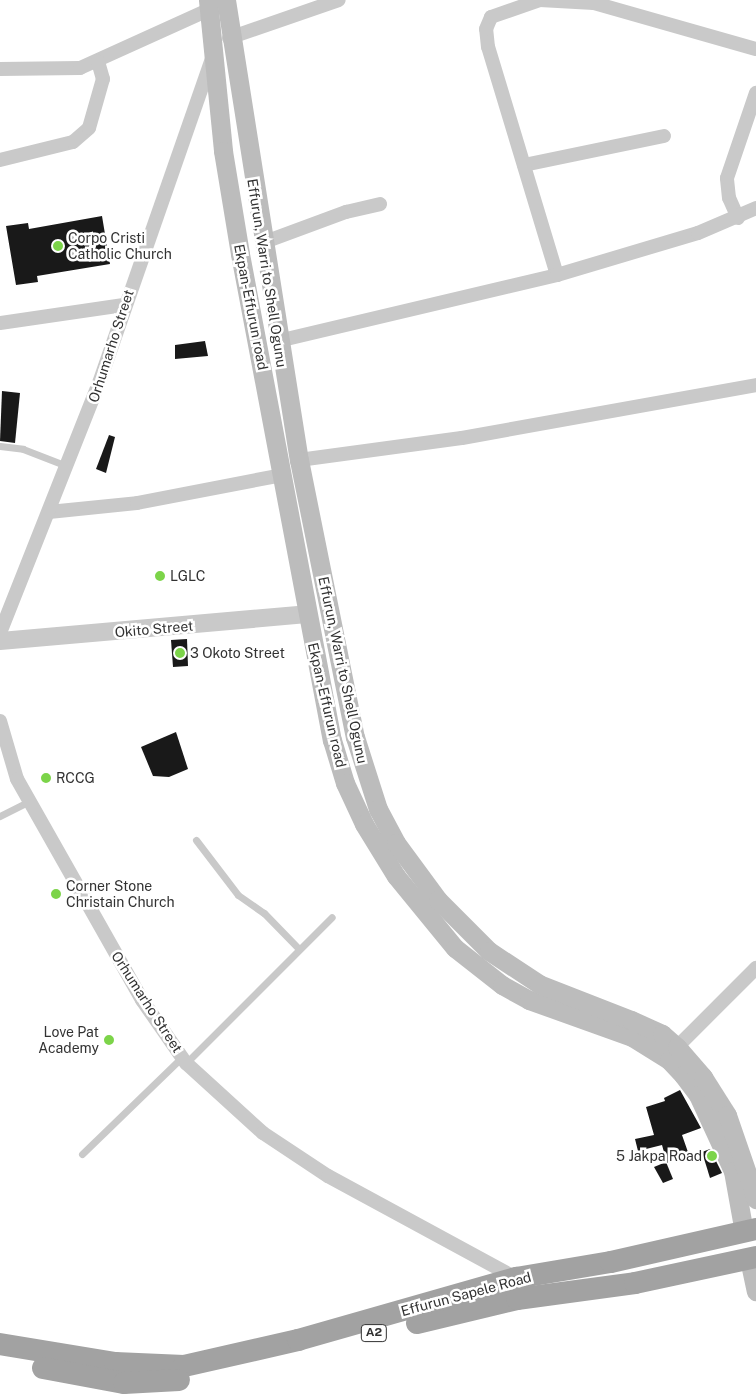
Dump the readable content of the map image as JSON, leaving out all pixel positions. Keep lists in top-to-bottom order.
{
  "streets": {
    "highway": ["Effurun Sapele Road", "A2"],
    "main road": ["Effurun, Warri to Shell Ogunu", "Ekpan-Effurun road"],
    "street": ["Orhumarho Street", "Okito Street"]
  },
  "crossings": [
    ["Ekpan-Effurun road", "Orhumarho Street"],
    ["Ekpan-Effurun road", "Okito Street"],
    ["Ekpan-Effurun road", "Effurun Sapele Road"],
    ["Orhumarho Street", "Effurun Sapele Road"]
  ],
  "places": [
    "Corpo Cristi Catholic Church",
    "LGLC",
    "3 Okoto Street",
    "RCCG",
    "Corner Stone Christain Church",
    "Love Pat Academy",
    "5 Jakpa Road"
  ]
}
